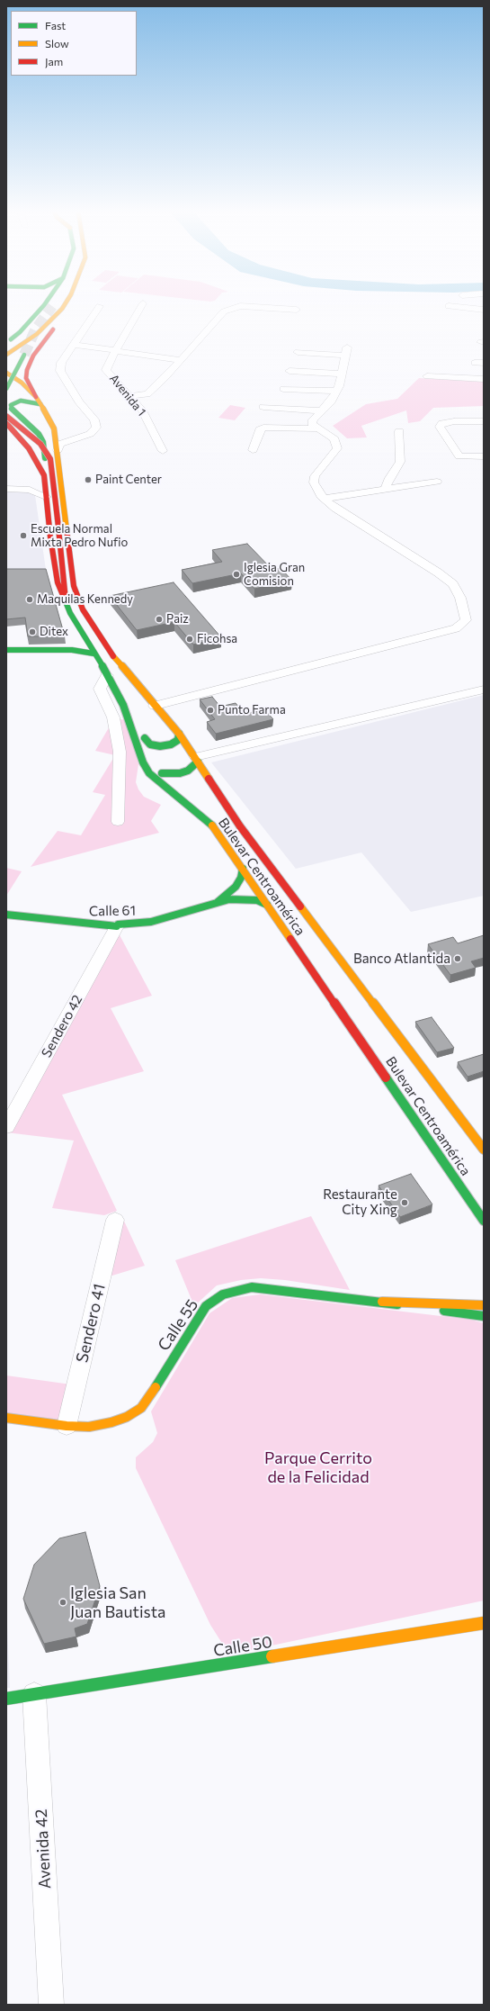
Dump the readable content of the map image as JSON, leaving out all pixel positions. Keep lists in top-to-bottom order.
{
  "streets": {
    "main road": [
      "Bulevar Centroamérica",
      "Calle 61",
      "Calle 55",
      "Calle 50"
    ],
    "street": [
      "Avenida 1",
      "Sendero 42",
      "Sendero 41",
      "Avenida 42"
    ]
  },
  "crossings": [
    ["Bulevar Centroamérica", "Calle 61"],
    ["Calle 61", "Sendero 42"],
    ["Sendero 41", "Calle 55"],
    ["Calle 50", "Avenida 42"]
  ],
  "parks": ["Parque Cerrito de la Felicidad"],
  "places": [
    "Paint Center",
    "Escuela Normal Mixta Pedro Nufio",
    "Iglesia Gran Comision",
    "Maquilas Kennedy",
    "Paiz",
    "Ditex",
    "Ficohsa",
    "Punto Farma",
    "Banco Atlantida",
    "Restaurante City Xing",
    "Iglesia San Juan Bautista"
  ],
  "legend": ["Fast", "Slow", "Jam"]
}
